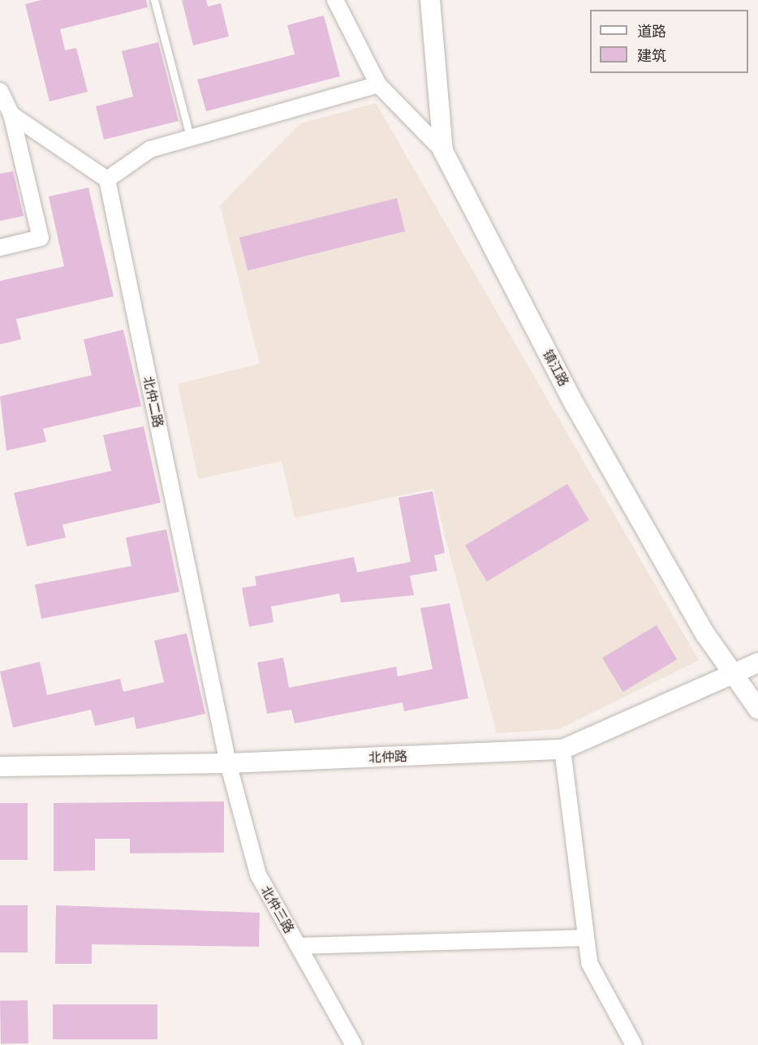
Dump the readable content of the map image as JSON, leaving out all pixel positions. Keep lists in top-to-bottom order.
{
  "streets": {
    "street": [
      "镇江路",
      "北仲二路",
      "北仲路",
      "北仲三路"
    ]
  },
  "crossings": [
    ["镇江路", "北仲路"],
    ["北仲二路", "北仲路"],
    ["北仲二路", "北仲三路"],
    ["北仲路", "北仲三路"]
  ],
  "legend": ["道路", "建筑"]
}
